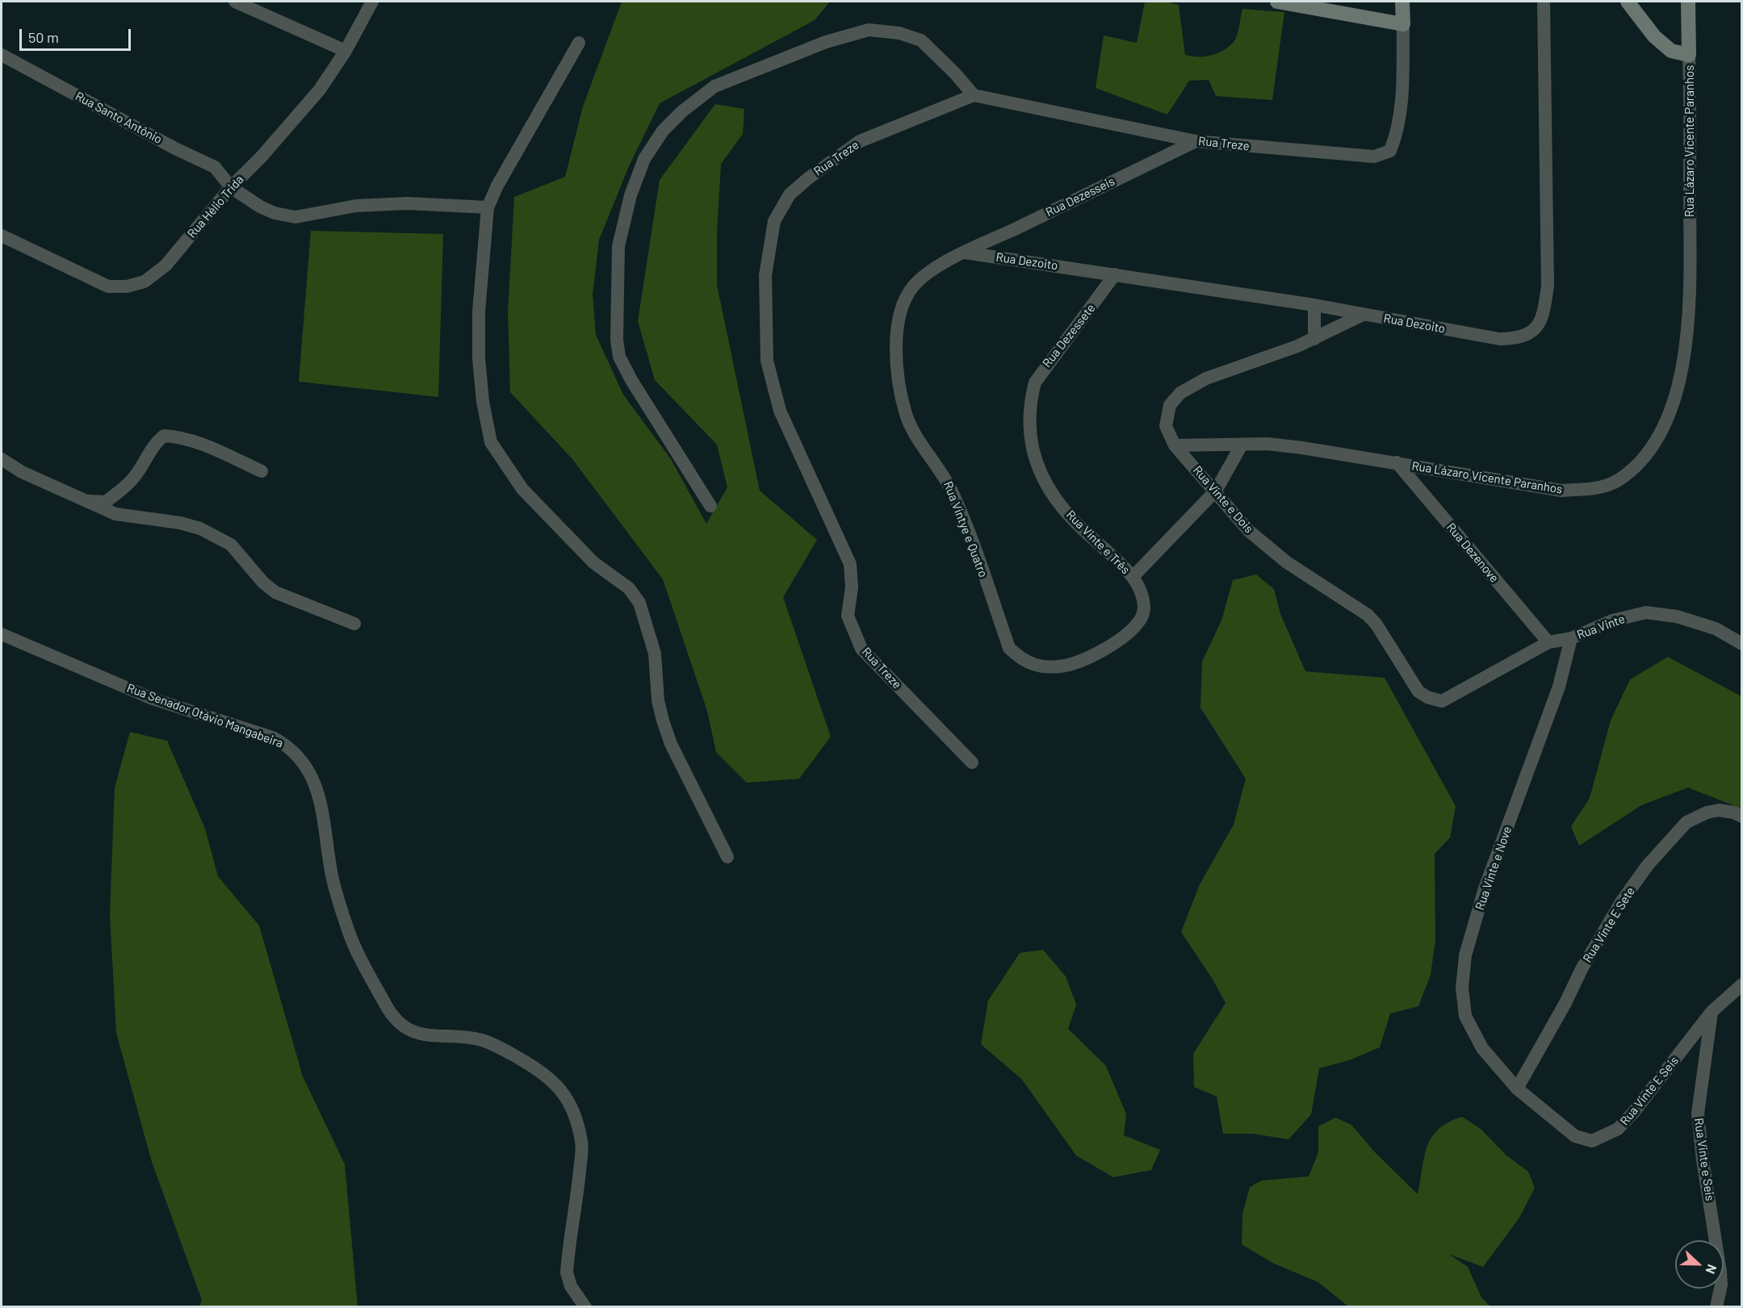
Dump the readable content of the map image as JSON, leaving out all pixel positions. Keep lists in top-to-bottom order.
{
  "streets": {
    "street": [
      "Rua Santo Antônio",
      "Rua Lázaro Vicente Paranhos",
      "Rua Treze",
      "Rua Dezesseis",
      "Rua Hélio Trida",
      "Rua Dezoito",
      "Rua Dezessete",
      "Rua Vinte e Dois",
      "Rua Vintye e Quatro",
      "Rua Vinte e Três",
      "Rua Dezenove",
      "Rua Vinte",
      "Rua Senador Otávio Mangabeira",
      "Rua Vinte e Nove",
      "Rua Vinte E Sete",
      "Rua Vinte E Seis",
      "Rua Vinte e Seis"
    ]
  },
  "crossings": [
    ["Rua Santo Antônio", "Rua Hélio Trida"],
    ["Rua Lázaro Vicente Paranhos", "Rua Vinte e Dois"],
    ["Rua Lázaro Vicente Paranhos", "Rua Dezenove"],
    ["Rua Treze", "Rua Dezesseis"],
    ["Rua Dezesseis", "Rua Dezoito"],
    ["Rua Dezesseis", "Rua Vintye e Quatro"],
    ["Rua Dezoito", "Rua Dezessete"],
    ["Rua Dezoito", "Rua Vinte e Dois"],
    ["Rua Dezoito", "Rua Vintye e Quatro"],
    ["Rua Dezessete", "Rua Vinte e Três"],
    ["Rua Vinte e Dois", "Rua Vinte"],
    ["Rua Vintye e Quatro", "Rua Vinte e Três"],
    ["Rua Dezenove", "Rua Vinte"],
    ["Rua Vinte", "Rua Vinte e Nove"],
    ["Rua Vinte e Nove", "Rua Vinte E Sete"],
    ["Rua Vinte e Nove", "Rua Vinte E Seis"],
    ["Rua Vinte E Sete", "Rua Vinte E Seis"],
    ["Rua Vinte E Seis", "Rua Vinte e Seis"]
  ],
  "scale_bar": "50 m",
  "north": "right"
}
